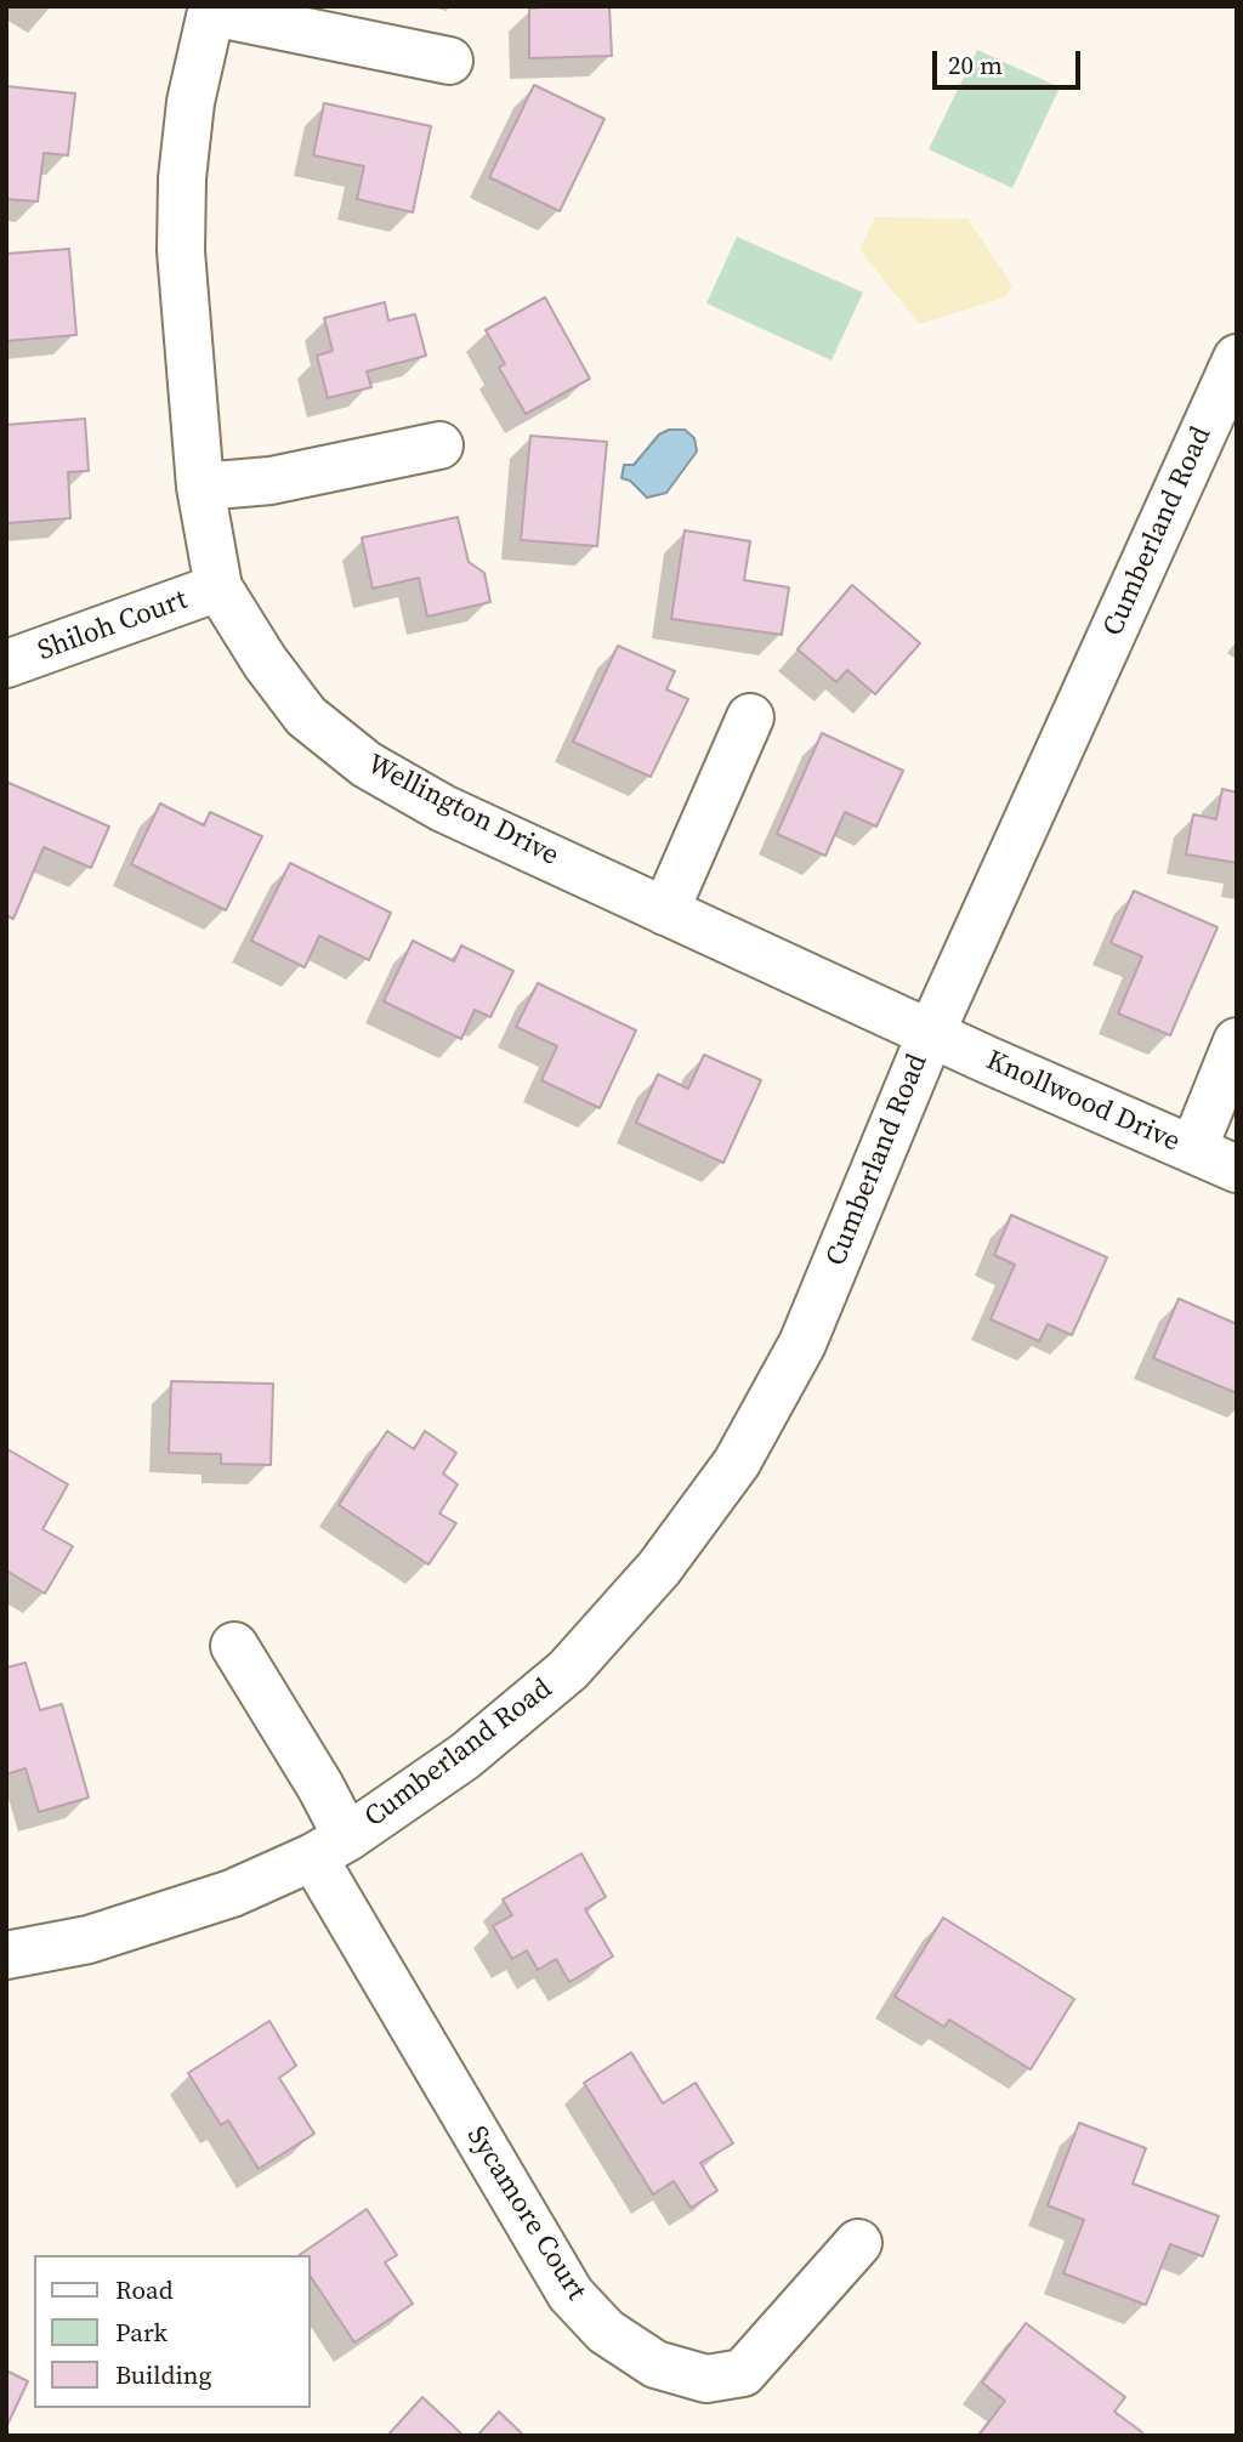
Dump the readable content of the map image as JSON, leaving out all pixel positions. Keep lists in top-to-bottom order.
{
  "streets": {
    "street": [
      "Cumberland Road",
      "Shiloh Court",
      "Wellington Drive",
      "Knollwood Drive",
      "Sycamore Court"
    ]
  },
  "crossings": [
    ["Cumberland Road", "Wellington Drive"],
    ["Cumberland Road", "Knollwood Drive"],
    ["Cumberland Road", "Sycamore Court"],
    ["Shiloh Court", "Wellington Drive"],
    ["Wellington Drive", "Knollwood Drive"]
  ],
  "legend": ["Road", "Park", "Building"],
  "scale_bar": "20 m"
}
